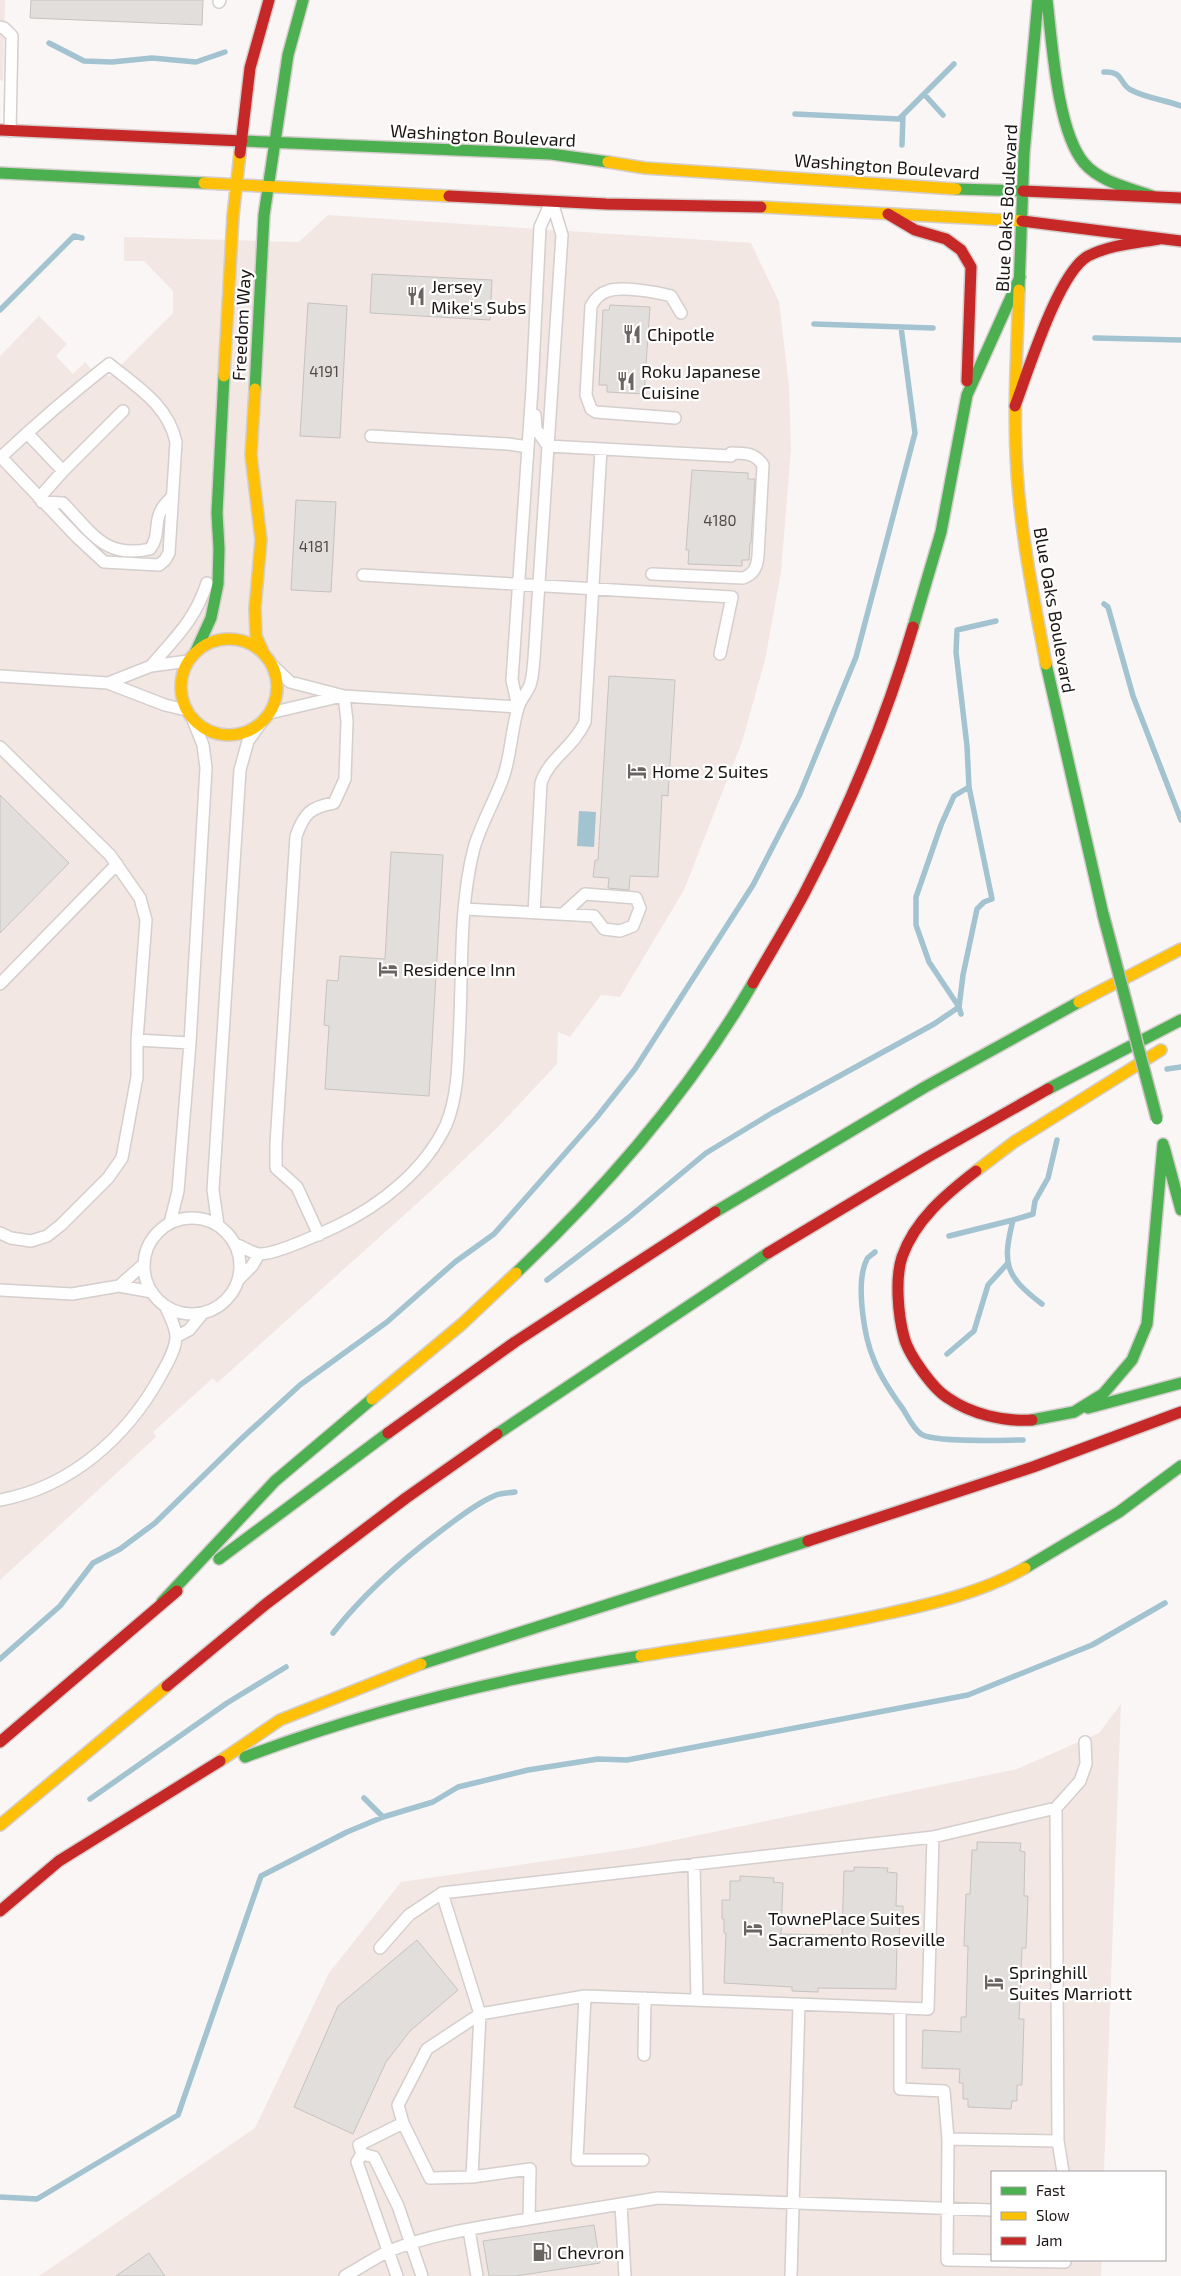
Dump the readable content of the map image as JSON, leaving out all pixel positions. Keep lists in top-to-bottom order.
{
  "streets": {
    "main road": ["Washington Boulevard", "Blue Oaks Boulevard", "Freedom Way"]
  },
  "crossings": [
    ["Washington Boulevard", "Blue Oaks Boulevard"],
    ["Washington Boulevard", "Freedom Way"]
  ],
  "places": {
    "restaurant": ["Jersey Mike's Subs", "Chipotle", "Roku Japanese Cuisine"],
    "hotel": [
      "Home 2 Suites",
      "Residence Inn",
      "TownePlace Suites Sacramento Roseville",
      "Springhill Suites Marriott"
    ],
    "fuel station": ["Chevron"]
  },
  "house_numbers": ["4191", "4180", "4181"],
  "legend": ["Fast", "Slow", "Jam"]
}
